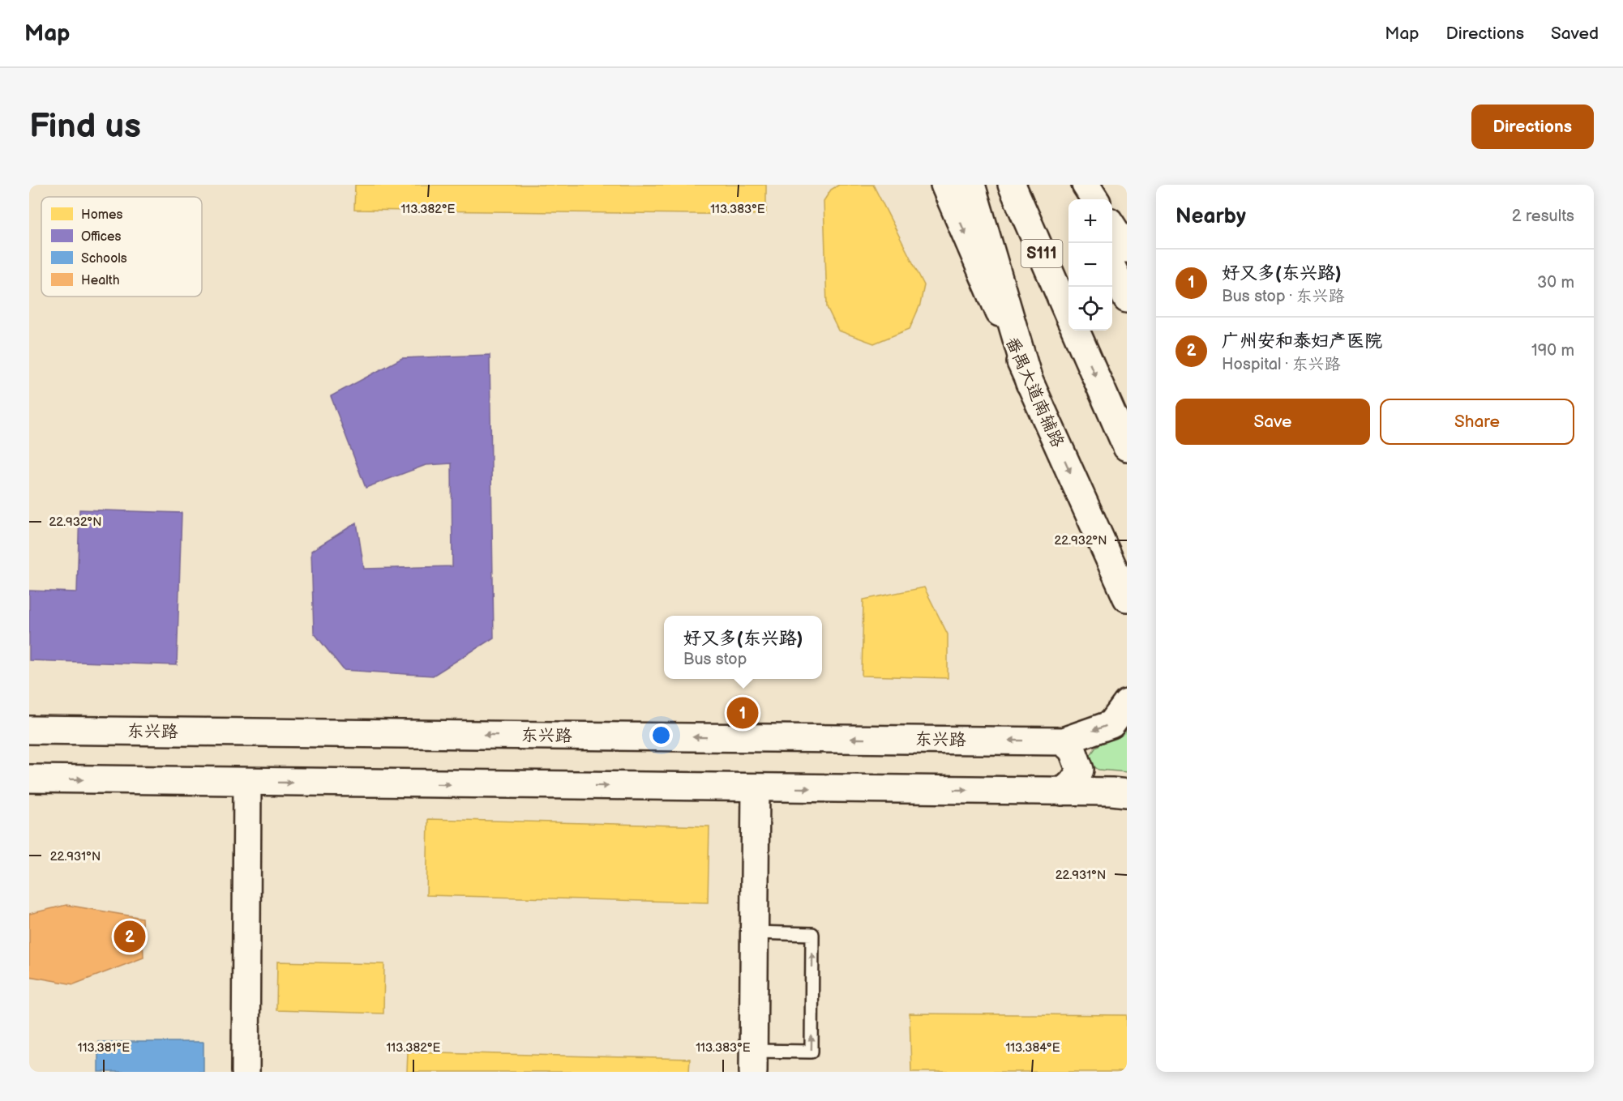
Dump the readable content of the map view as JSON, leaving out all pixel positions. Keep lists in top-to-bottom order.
{
  "streets": {
    "main road": ["S111", "番禺大道南辅路", "东兴路"]
  },
  "legend": [
    "Homes",
    "Offices",
    "Schools",
    "Health"
  ],
  "page": {
    "header": "Map",
    "nav": ["Map", "Directions", "Saved"],
    "buttons": [
      "Directions",
      ["Save", "Share"]
    ],
    "title": "Find us",
    "heading": ["Nearby", "2 results"],
    "map_buttons": ["+", "−"],
    "list": [
      {
        "mark": "1",
        "name": "好又多(东兴路)",
        "note": "Bus stop · 东兴路",
        "value": "30 m"
      },
      {
        "mark": "2",
        "name": "广州安和泰妇产医院",
        "note": "Hospital · 东兴路",
        "value": "190 m"
      }
    ],
    "popup": ["好又多(东兴路)", "Bus stop"],
    "pins": ["1", "2"]
  },
  "coordinates": [
    "113.382°E",
    "113.383°E",
    "22.932°N",
    "22.931°N",
    "113.381°E",
    "113.384°E"
  ]
}
